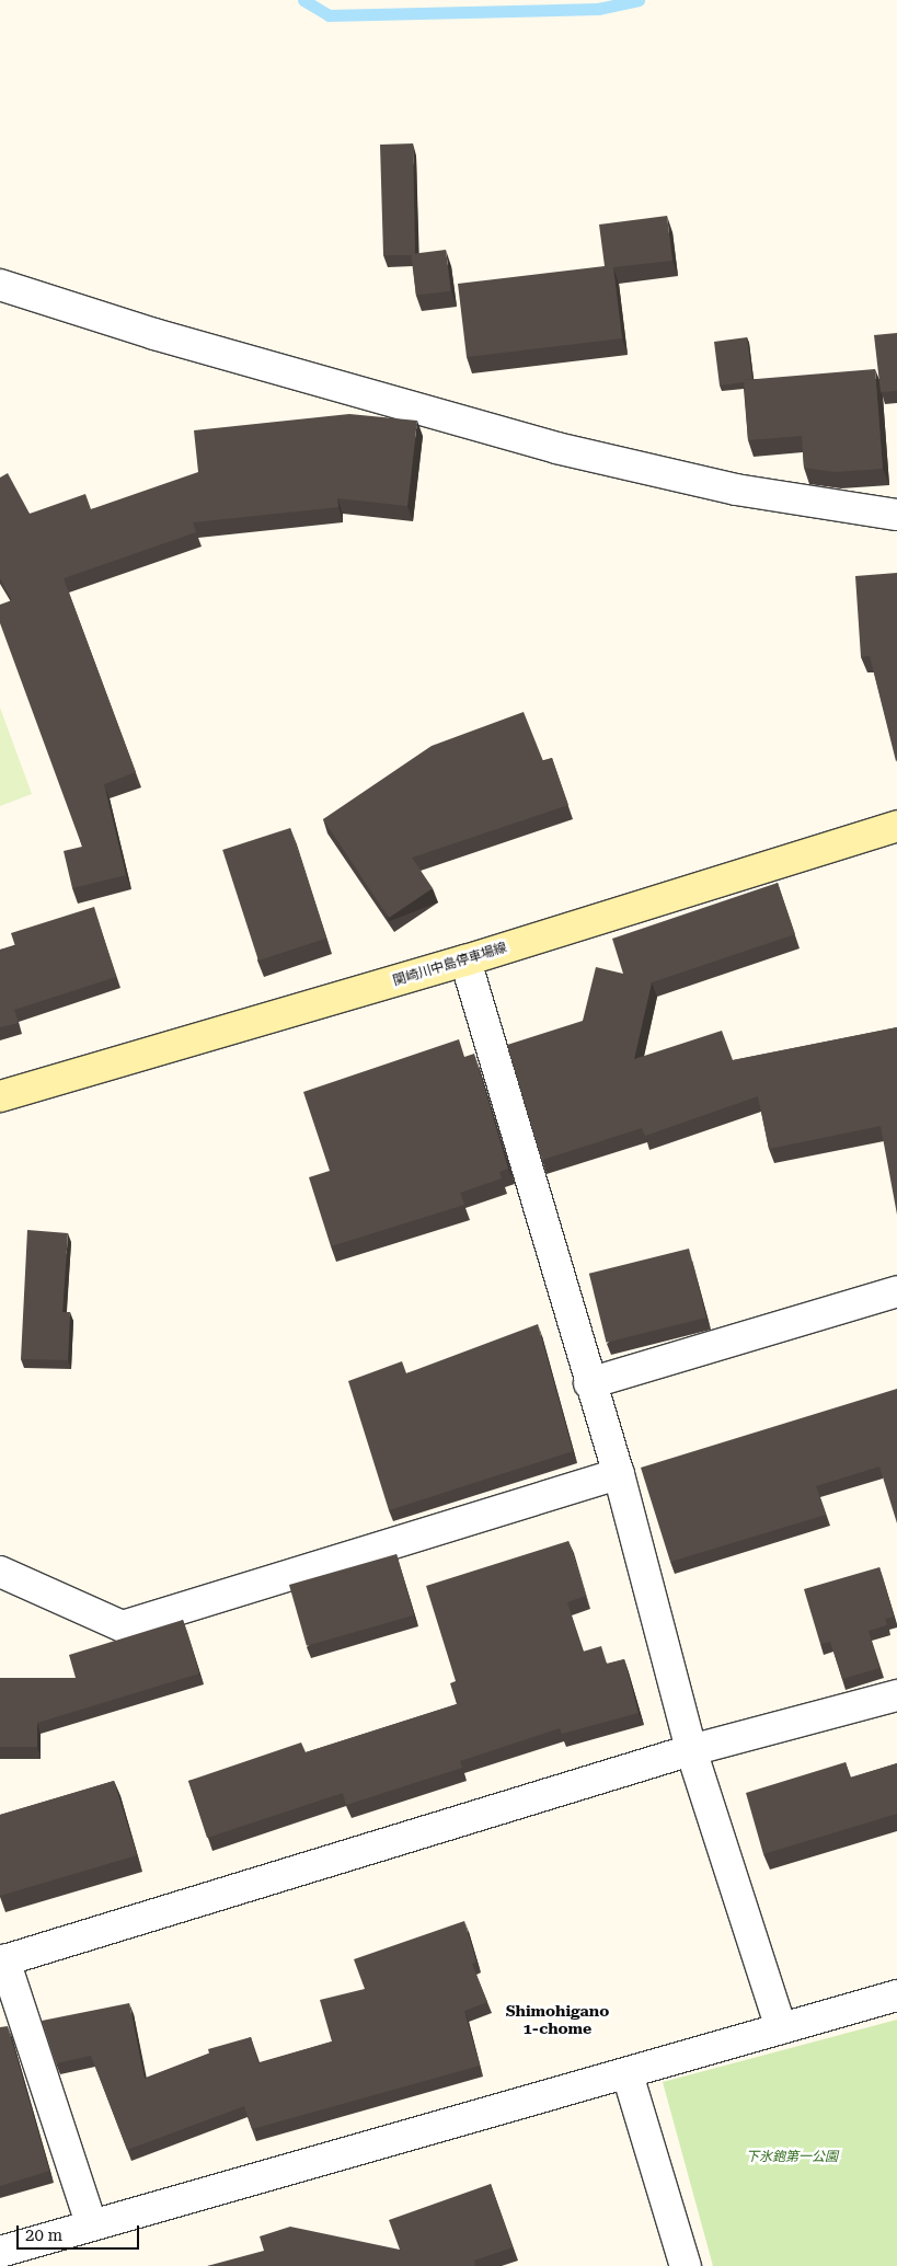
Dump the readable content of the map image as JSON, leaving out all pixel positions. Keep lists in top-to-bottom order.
{
  "streets": {
    "main road": ["関崎川中島停車場線"]
  },
  "districts": ["Shimohigano 1-chome"],
  "parks": ["下氷鉋第一公園"],
  "scale_bar": "20 m"
}
